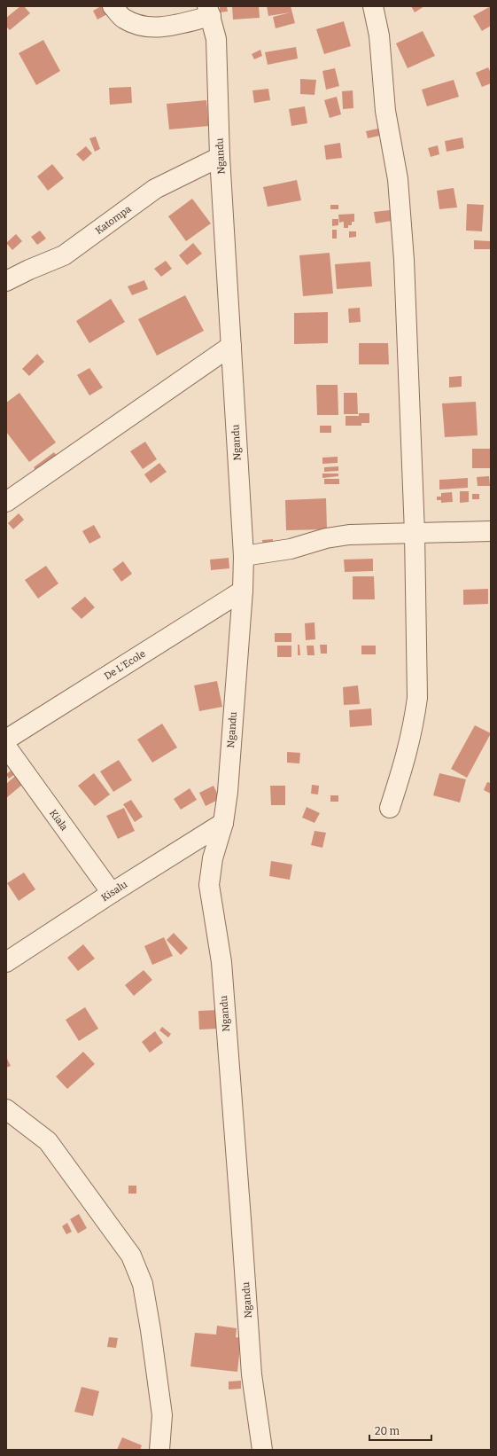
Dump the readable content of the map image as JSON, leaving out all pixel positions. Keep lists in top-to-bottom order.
{
  "streets": {
    "street": [
      "Ngandu",
      "Katompa",
      "De L'Ecole",
      "Kiala",
      "Kisalu"
    ]
  },
  "crossings": [
    ["Ngandu", "Katompa"],
    ["Ngandu", "De L'Ecole"],
    ["Ngandu", "Kisalu"],
    ["Kiala", "Kisalu"]
  ],
  "scale_bar": "20 m"
}
